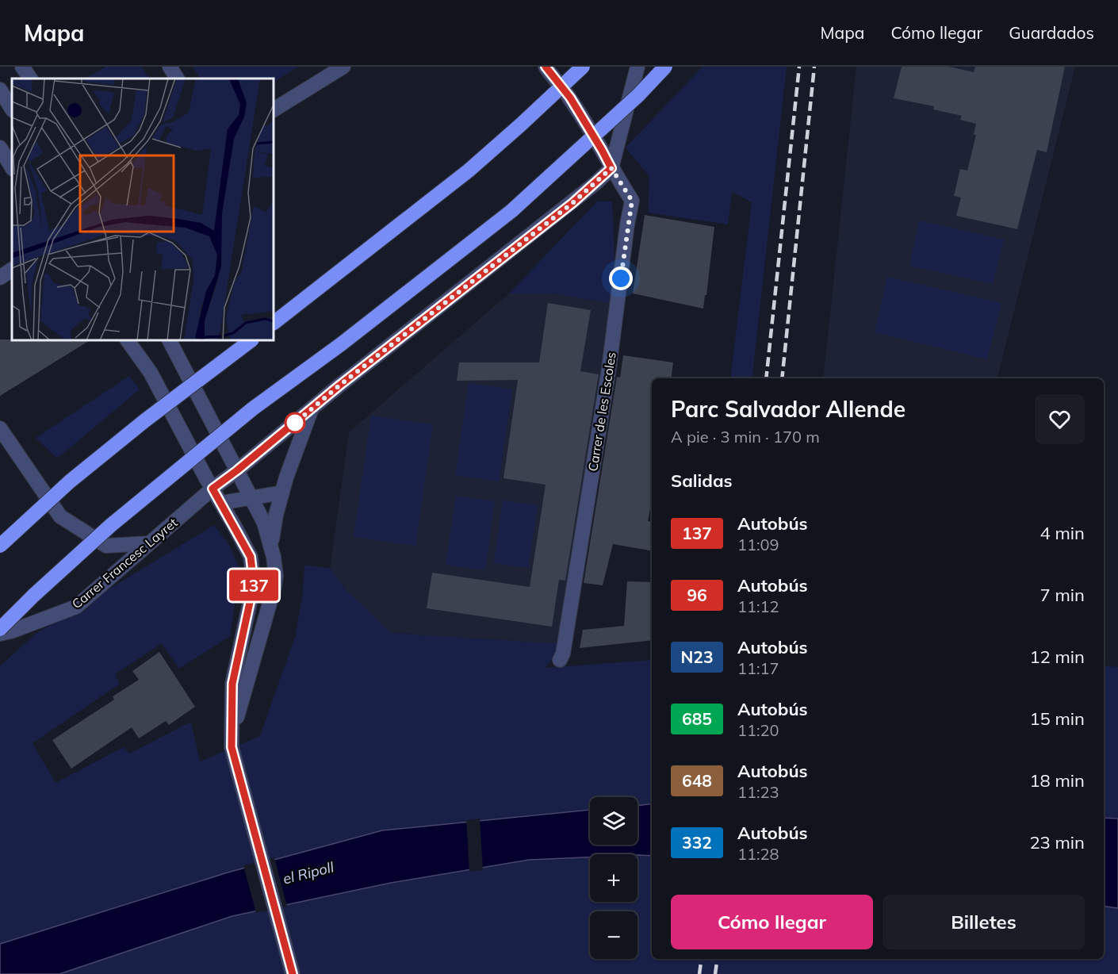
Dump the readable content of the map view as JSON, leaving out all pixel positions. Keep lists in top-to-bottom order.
{
  "streets": {
    "street": ["Carrer de les Escoles", "Carrer Francesc Layret"]
  },
  "crossings": [
    ["Carrer de les Escoles", "Carrer Francesc Layret"]
  ],
  "water": ["el Ripoll"],
  "lines": ["bus line 137"],
  "page": {
    "header": "Mapa",
    "nav": ["Mapa", "Cómo llegar", "Guardados"],
    "on_map": "137",
    "heading": [
      ["Parc Salvador Allende", "A pie · 3 min · 170 m"],
      "Salidas"
    ],
    "list": [
      {
        "mark": "137",
        "name": "Autobús",
        "note": "11:09",
        "value": "4 min"
      },
      {
        "mark": "96",
        "name": "Autobús",
        "note": "11:12",
        "value": "7 min"
      },
      {
        "mark": "N23",
        "name": "Autobús",
        "note": "11:17",
        "value": "12 min"
      },
      {
        "mark": "685",
        "name": "Autobús",
        "note": "11:20",
        "value": "15 min"
      },
      {
        "mark": "648",
        "name": "Autobús",
        "note": "11:23",
        "value": "18 min"
      },
      {
        "mark": "332",
        "name": "Autobús",
        "note": "11:28",
        "value": "23 min"
      }
    ],
    "map_buttons": ["+", "−"],
    "buttons": ["Cómo llegar", "Billetes"]
  }
}
